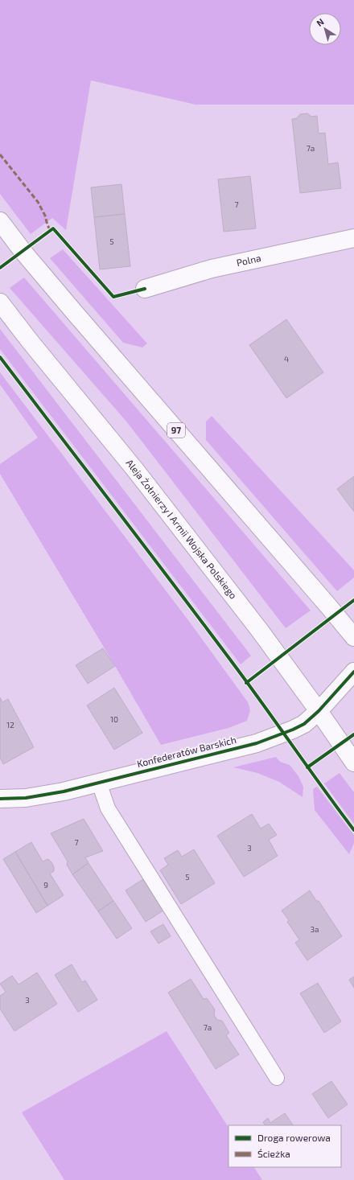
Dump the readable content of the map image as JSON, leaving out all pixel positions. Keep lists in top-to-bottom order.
{
  "streets": {
    "main road": [
      "Polna",
      "97",
      "Aleja Żołnierzy I Armii Wojska Polskiego",
      "Konfederatów Barskich"
    ]
  },
  "crossings": [
    ["Aleja Żołnierzy I Armii Wojska Polskiego", "Konfederatów Barskich"]
  ],
  "house_numbers": [
    "7a",
    "7",
    "5",
    "4",
    "10",
    "12",
    "7",
    "3",
    "5",
    "9",
    "3a",
    "3",
    "7a"
  ],
  "legend": ["Droga rowerowa", "Ścieżka"],
  "north": "top left"
}
